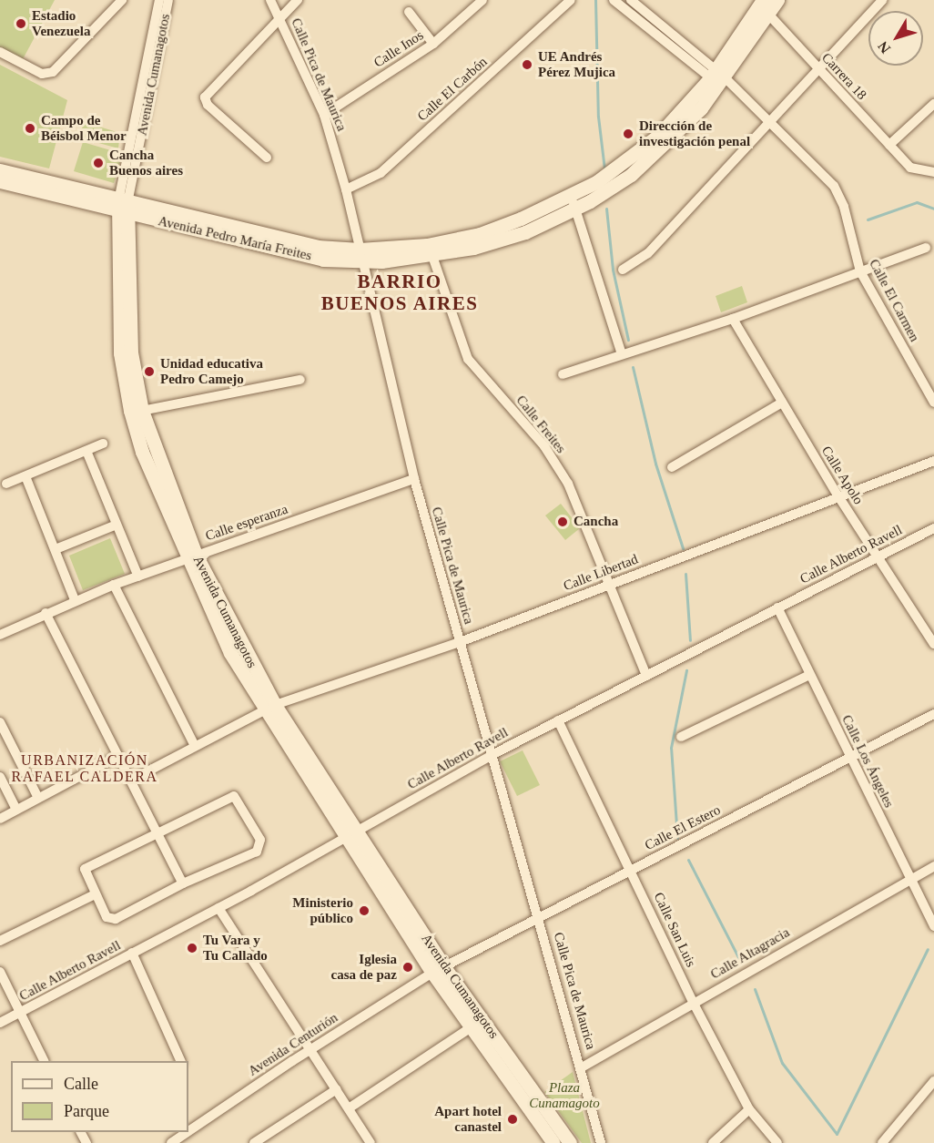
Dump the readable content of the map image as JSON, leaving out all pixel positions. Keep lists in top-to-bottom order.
{
  "streets": {
    "street": [
      "Calle Inos",
      "Avenida Cumanagotos",
      "Calle Pica de Maurica",
      "Carrera 18",
      "Calle El Carbón",
      "Avenida Pedro María Freites",
      "Calle El Carmen",
      "Calle Freites",
      "Calle Apolo",
      "Calle esperanza",
      "Calle Alberto Ravell",
      "Calle Libertad",
      "Calle Los Ángeles",
      "Calle El Estero",
      "Calle San Luis",
      "Calle Altagracia",
      "Avenida Centurión"
    ]
  },
  "crossings": [
    ["Calle Inos", "Calle Pica de Maurica"],
    ["Avenida Cumanagotos", "Avenida Pedro María Freites"],
    ["Avenida Cumanagotos", "Calle esperanza"],
    ["Avenida Cumanagotos", "Calle Alberto Ravell"],
    ["Avenida Cumanagotos", "Calle Libertad"],
    ["Avenida Cumanagotos", "Calle El Estero"],
    ["Avenida Cumanagotos", "Avenida Centurión"],
    ["Calle Pica de Maurica", "Calle El Carbón"],
    ["Calle Pica de Maurica", "Avenida Pedro María Freites"],
    ["Calle Pica de Maurica", "Calle esperanza"],
    ["Calle Pica de Maurica", "Calle Alberto Ravell"],
    ["Calle Pica de Maurica", "Calle Libertad"],
    ["Calle Pica de Maurica", "Calle El Estero"],
    ["Calle Pica de Maurica", "Calle Altagracia"],
    ["Carrera 18", "Avenida Pedro María Freites"],
    ["Avenida Pedro María Freites", "Calle El Carmen"],
    ["Avenida Pedro María Freites", "Calle Freites"],
    ["Calle Freites", "Calle Alberto Ravell"],
    ["Calle Freites", "Calle Libertad"],
    ["Calle Apolo", "Calle Alberto Ravell"],
    ["Calle Apolo", "Calle Libertad"],
    ["Calle Alberto Ravell", "Calle Los Ángeles"],
    ["Calle Alberto Ravell", "Calle San Luis"],
    ["Calle Los Ángeles", "Calle El Estero"],
    ["Calle Los Ángeles", "Calle Altagracia"],
    ["Calle El Estero", "Calle San Luis"],
    ["Calle El Estero", "Avenida Centurión"],
    ["Calle San Luis", "Calle Altagracia"]
  ],
  "districts": ["BARRIO BUENOS AIRES", "URBANIZACIÓN RAFAEL CALDERA"],
  "parks": ["Plaza Cunamagoto"],
  "places": [
    "Estadio Venezuela",
    "UE Andrés Pérez Mujica",
    "Campo de Béisbol Menor",
    "Dirección de investigación penal",
    "Cancha Buenos aires",
    "Unidad educativa Pedro Camejo",
    "Cancha",
    "Ministerio público",
    "Tu Vara y Tu Callado",
    "Iglesia casa de paz",
    "Apart hotel canastel"
  ],
  "legend": ["Calle", "Parque"],
  "north": "bottom left"
}
